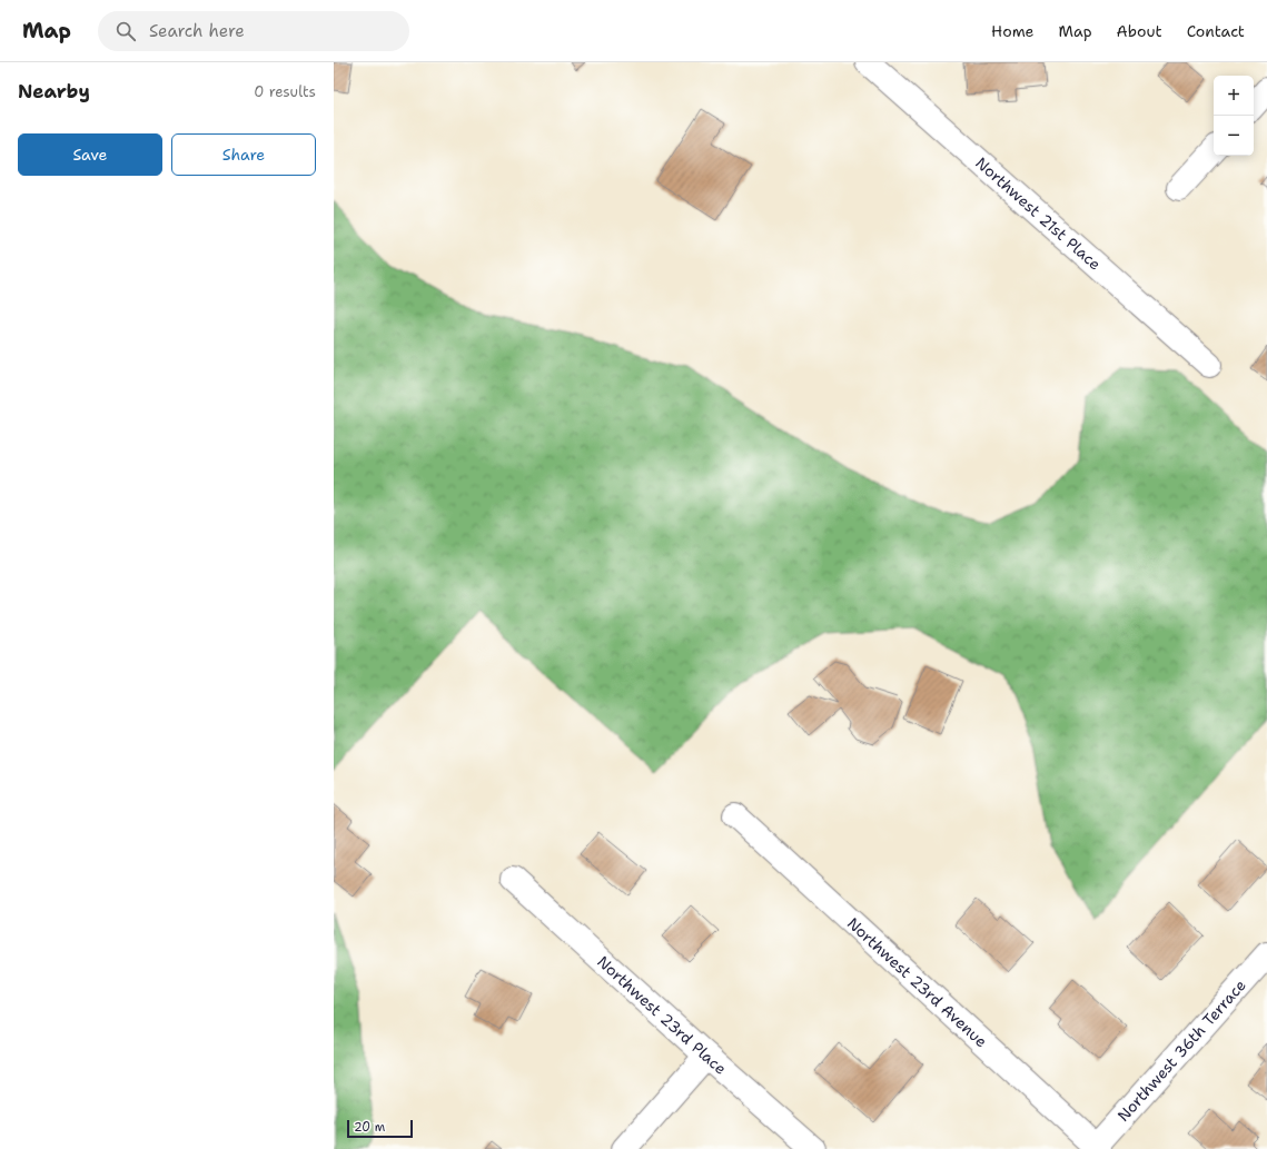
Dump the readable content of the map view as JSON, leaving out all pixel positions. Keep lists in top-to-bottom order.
{
  "streets": {
    "street": [
      "Northwest 21st Place",
      "Northwest 23rd Avenue",
      "Northwest 23rd Place",
      "Northwest 36th Terrace"
    ]
  },
  "crossings": [
    ["Northwest 23rd Avenue", "Northwest 36th Terrace"]
  ],
  "scale_bar": "20 m",
  "page": {
    "header": "Map",
    "search": "Search here",
    "nav": [
      "Home",
      "Map",
      "About",
      "Contact"
    ],
    "heading": ["Nearby", "0 results"],
    "map_buttons": ["+", "−"],
    "buttons": ["Save", "Share"],
    "scale": "20 m"
  }
}
